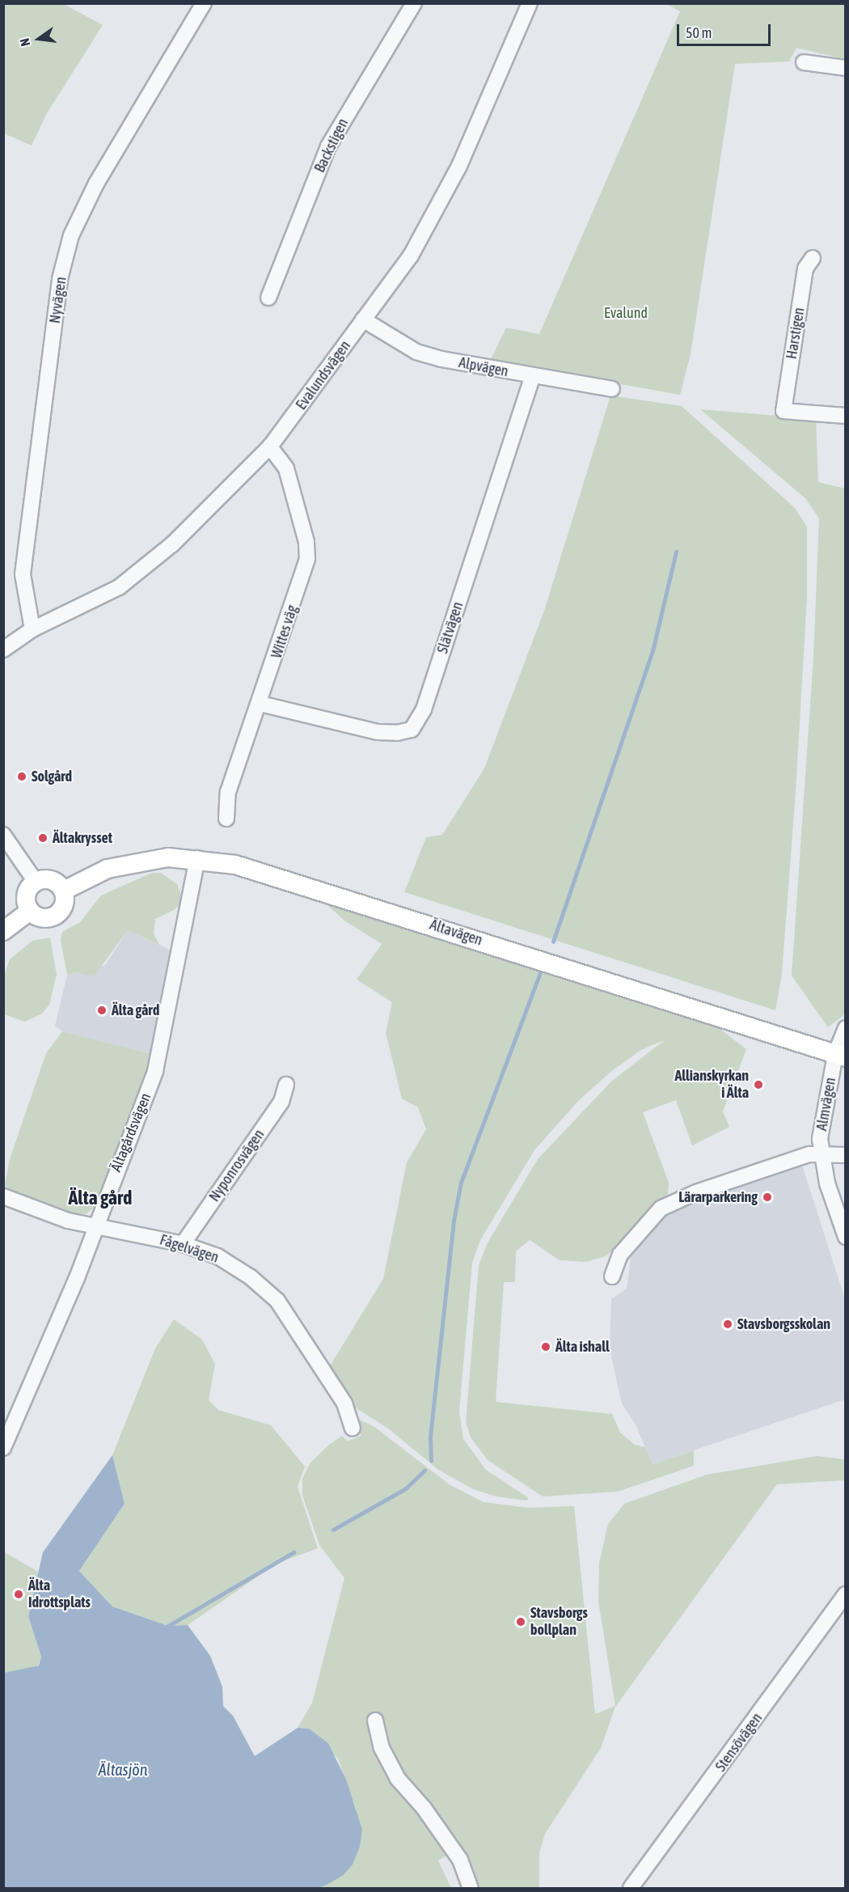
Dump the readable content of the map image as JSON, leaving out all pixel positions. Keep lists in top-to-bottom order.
{
  "streets": {
    "main road": ["Ältavägen"],
    "street": [
      "Backstigen",
      "Nyvägen",
      "Harstigen",
      "Alpvägen",
      "Evalundsvägen",
      "Slätvägen",
      "Wittes väg",
      "Almvägen",
      "Ältagårdsvägen",
      "Nyponrosvägen",
      "Fågelvägen",
      "Stensövägen"
    ]
  },
  "crossings": [
    ["Nyvägen", "Evalundsvägen"],
    ["Alpvägen", "Evalundsvägen"],
    ["Alpvägen", "Slätvägen"],
    ["Evalundsvägen", "Wittes väg"],
    ["Slätvägen", "Wittes väg"],
    ["Ältavägen", "Almvägen"],
    ["Ältavägen", "Ältagårdsvägen"],
    ["Ältagårdsvägen", "Fågelvägen"],
    ["Nyponrosvägen", "Fågelvägen"]
  ],
  "districts": ["Älta gård"],
  "water": ["Ältasjön"],
  "parks": ["Evalund"],
  "places": [
    "Solgård",
    "Ältakrysset",
    "Älta gård",
    "Allianskyrkan i Älta",
    "Lärarparkering",
    "Stavsborgsskolan",
    "Älta ishall",
    "Älta Idrottsplats",
    "Stavsborgs bollplan"
  ],
  "scale_bar": "50 m",
  "north": "left"
}
